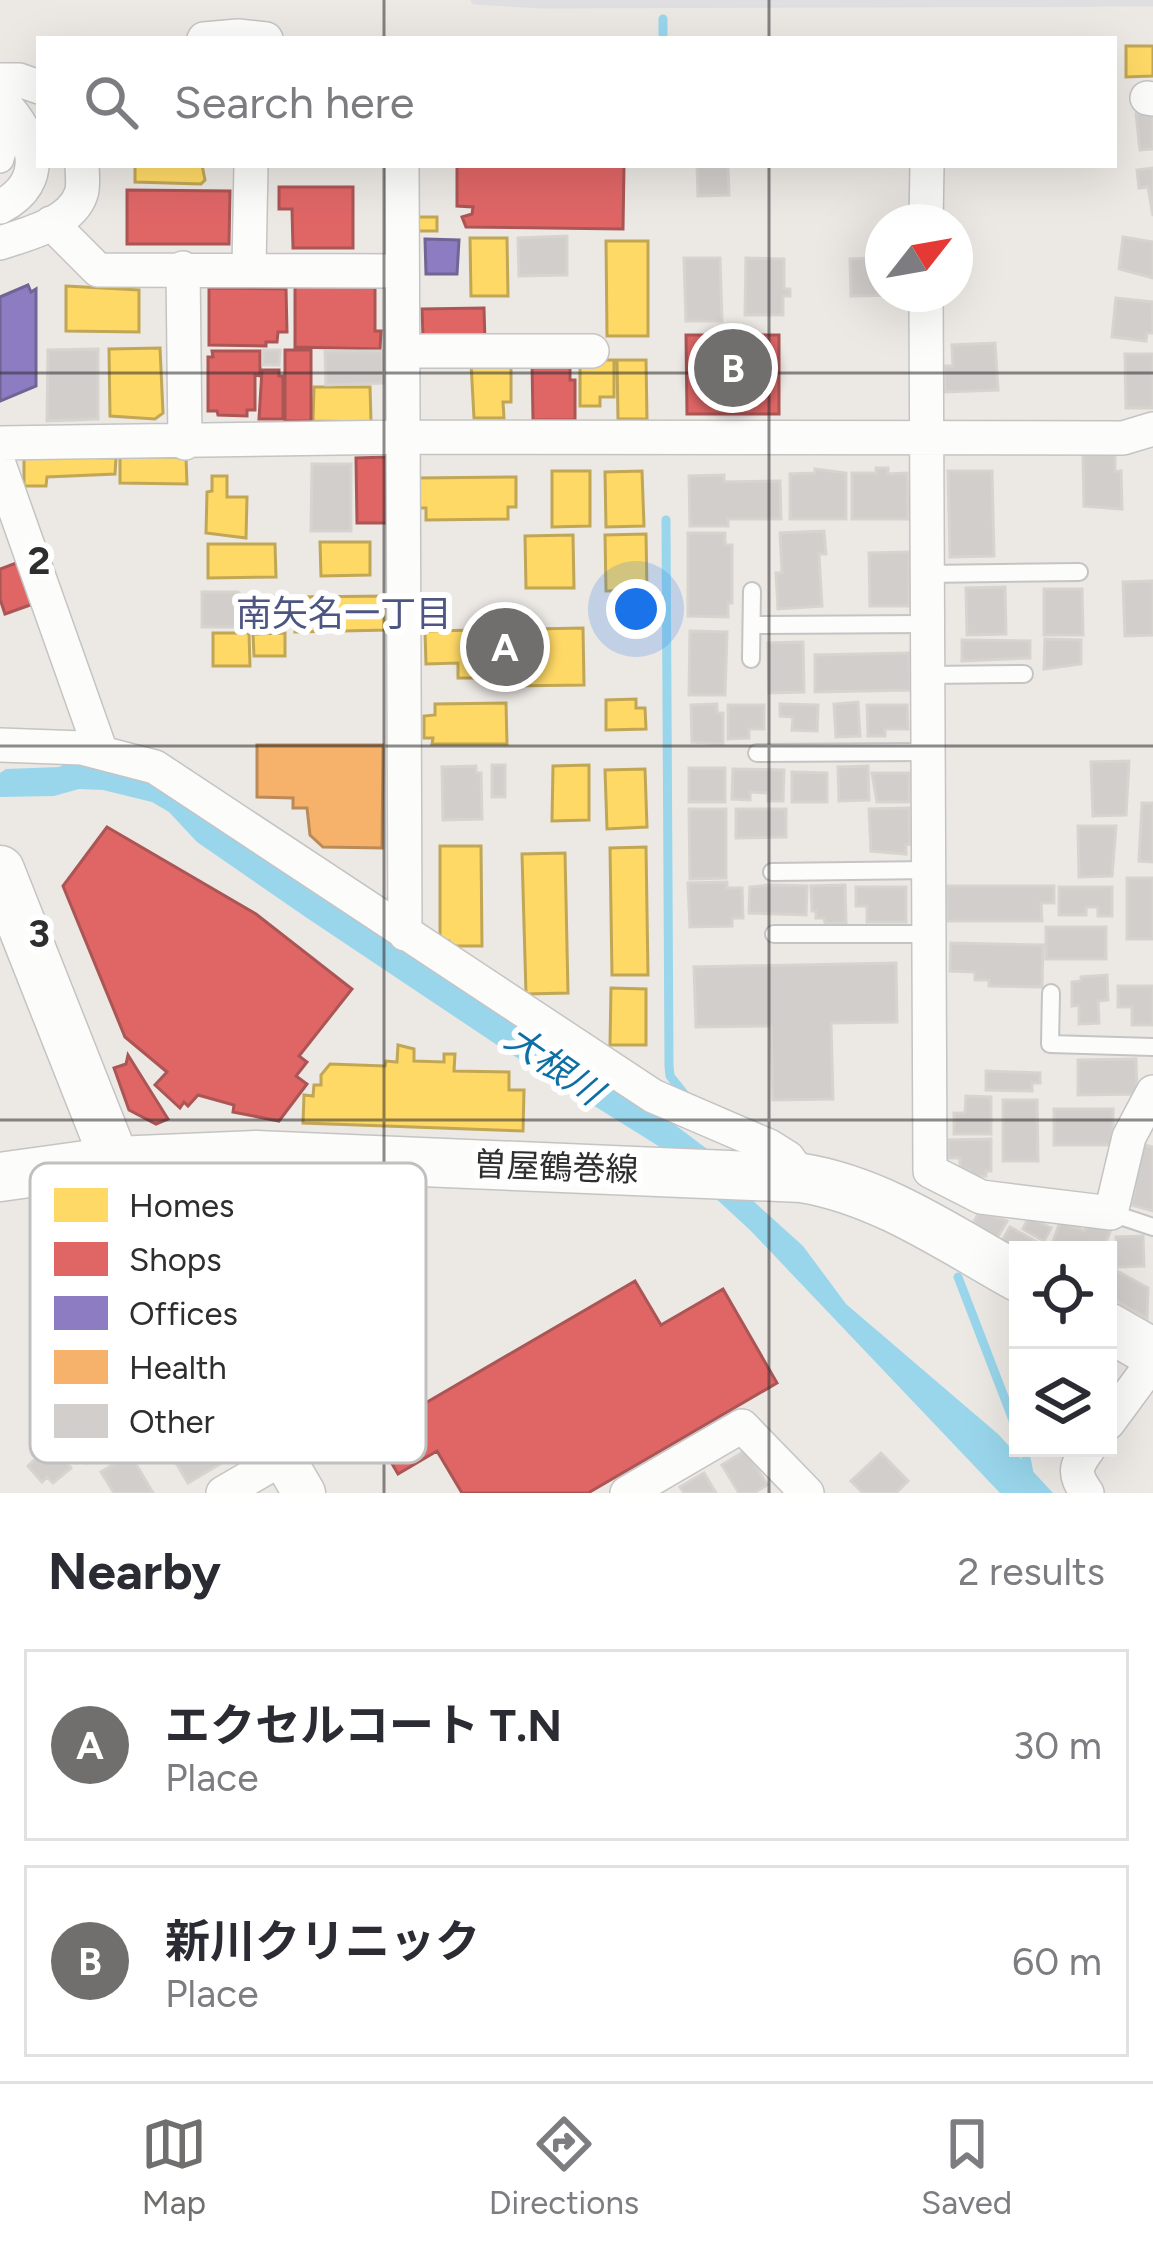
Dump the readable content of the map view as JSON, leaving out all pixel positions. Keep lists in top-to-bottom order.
{
  "streets": {
    "main road": ["曽屋鶴巻線"]
  },
  "districts": ["南矢名一丁目"],
  "water": ["大根川"],
  "legend": [
    "Homes",
    "Shops",
    "Offices",
    "Health",
    "Other"
  ],
  "north": "top right",
  "page": {
    "search": "Search here",
    "pins": ["B", "A"],
    "heading": ["Nearby", "2 results"],
    "list": [
      {
        "mark": "A",
        "name": "エクセルコート T.N",
        "note": "Place",
        "value": "30 m"
      },
      {
        "mark": "B",
        "name": "新川クリニック",
        "note": "Place",
        "value": "60 m"
      }
    ],
    "nav": ["Map", "Directions", "Saved"]
  },
  "grid": {
    "rows": ["2", "3"]
  }
}
